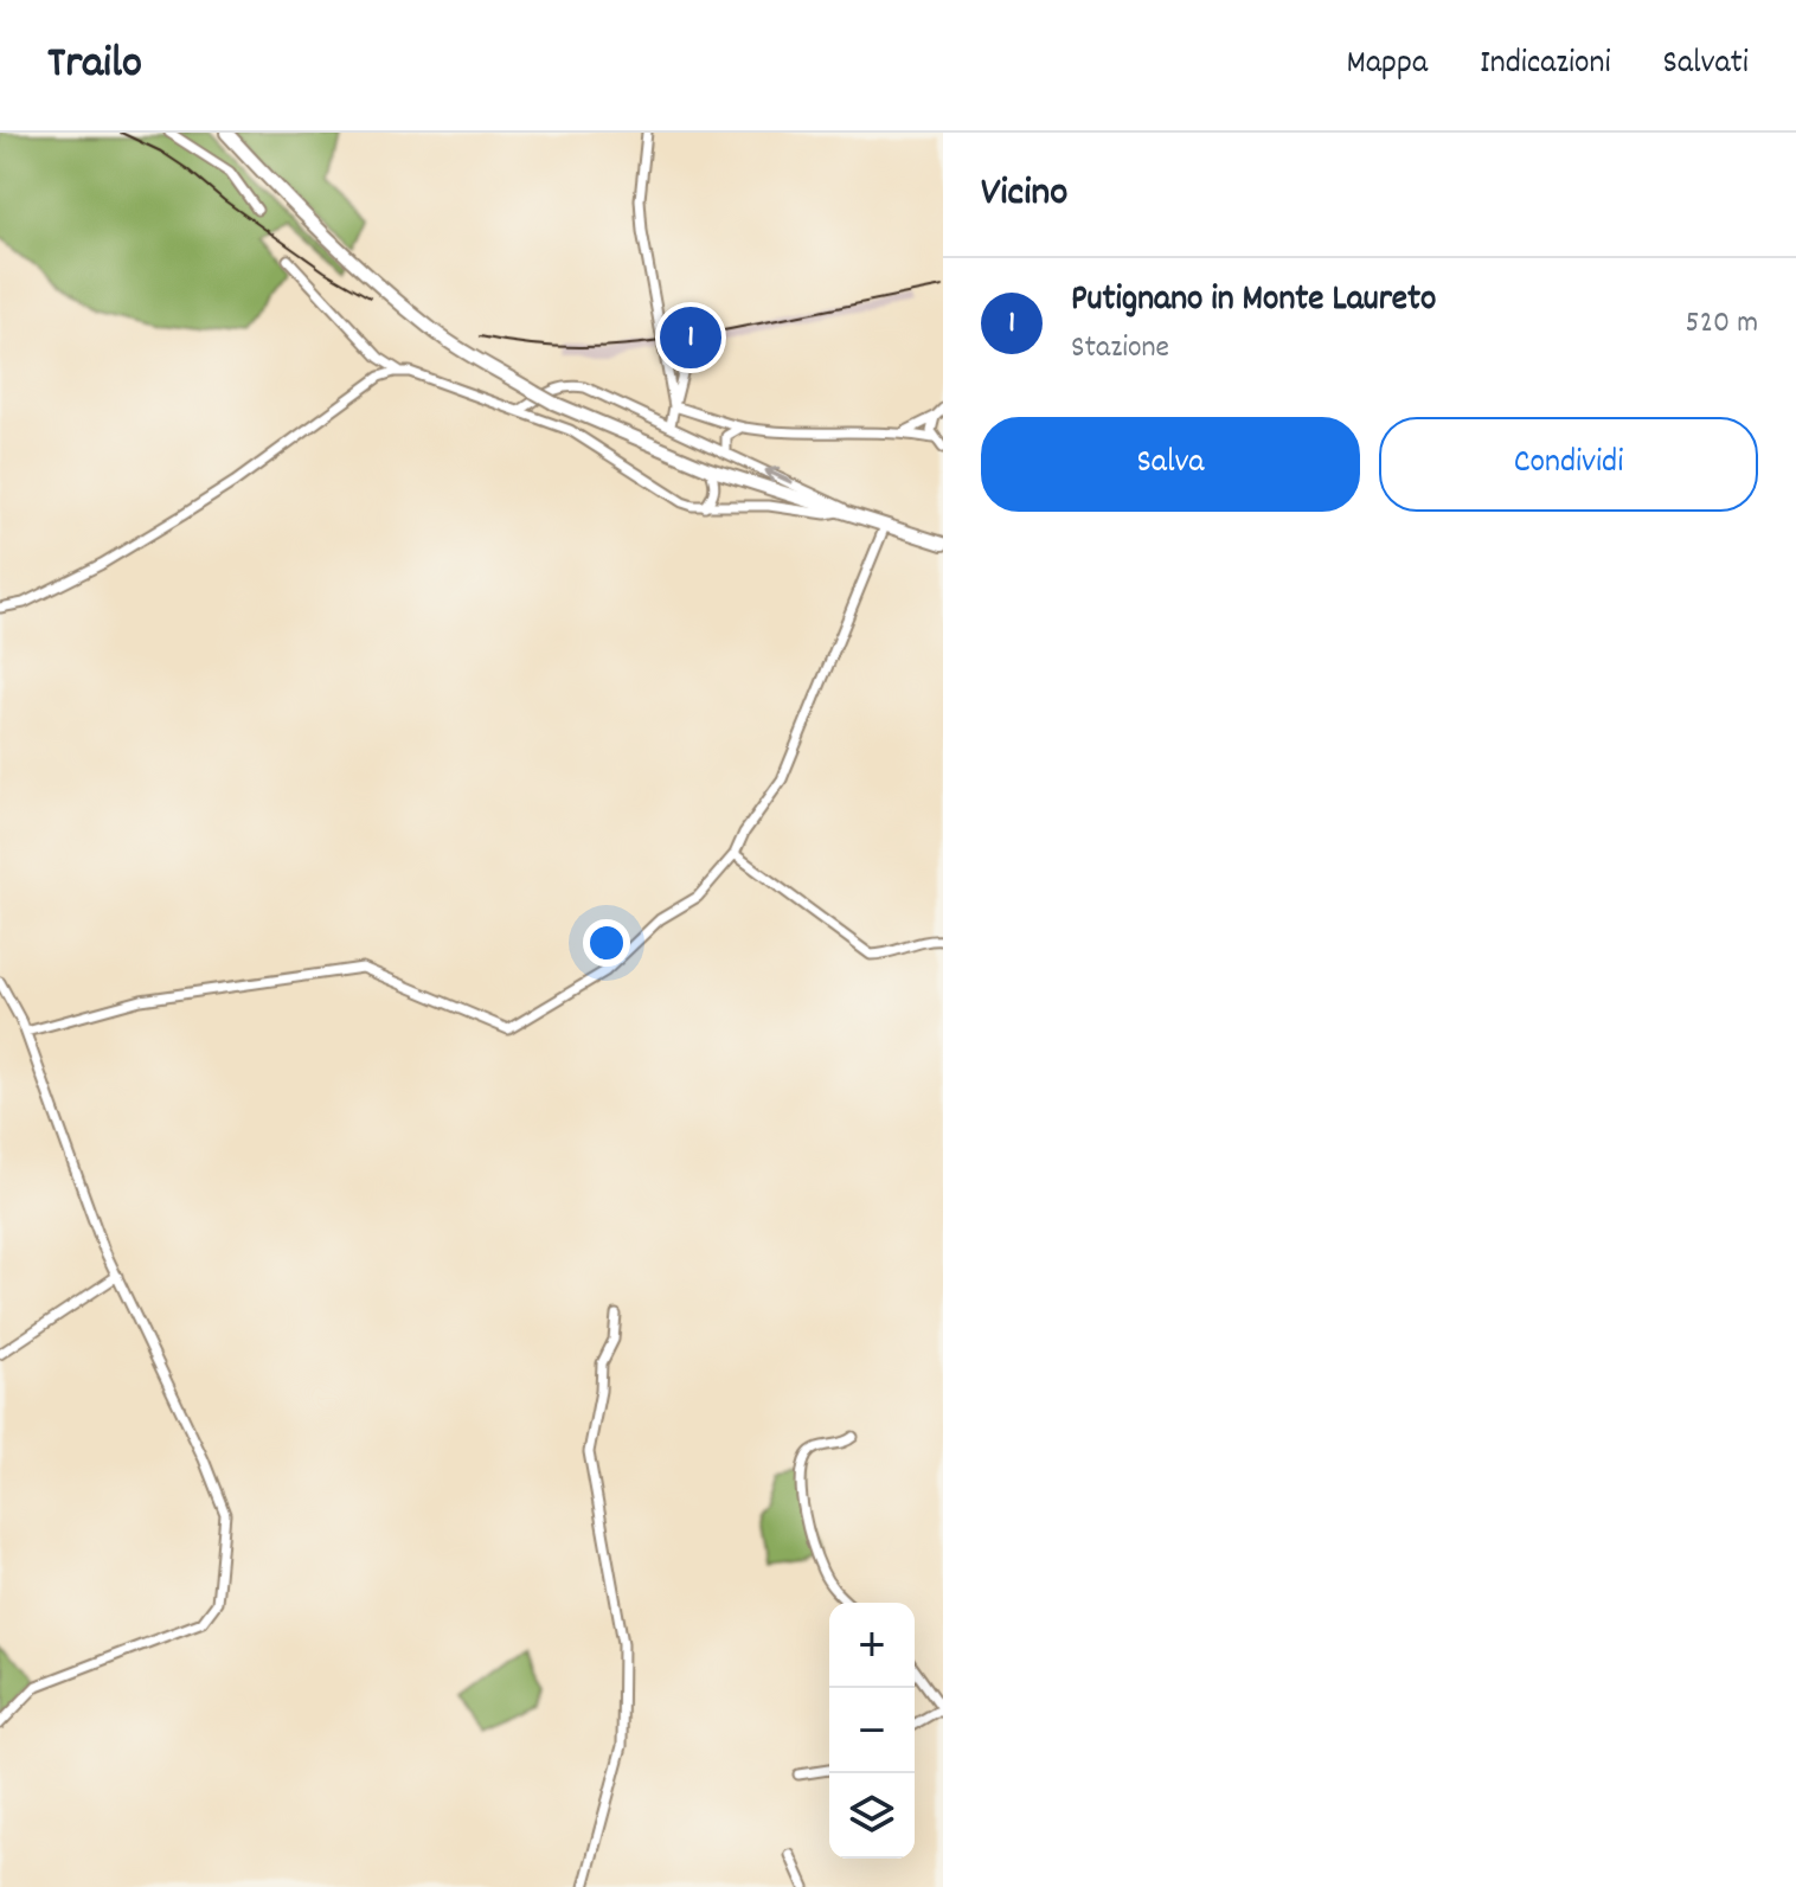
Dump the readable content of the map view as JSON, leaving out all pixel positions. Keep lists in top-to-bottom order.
{
  "page": {
    "header": "Trailo",
    "nav": ["Mappa", "Indicazioni", "Salvati"],
    "heading": "Vicino",
    "list": [
      {
        "mark": "1",
        "name": "Putignano in Monte Laureto",
        "note": "Stazione",
        "value": "520 m"
      }
    ],
    "pins": "1",
    "buttons": ["Salva", "Condividi"],
    "map_buttons": ["+", "−"]
  }
}
